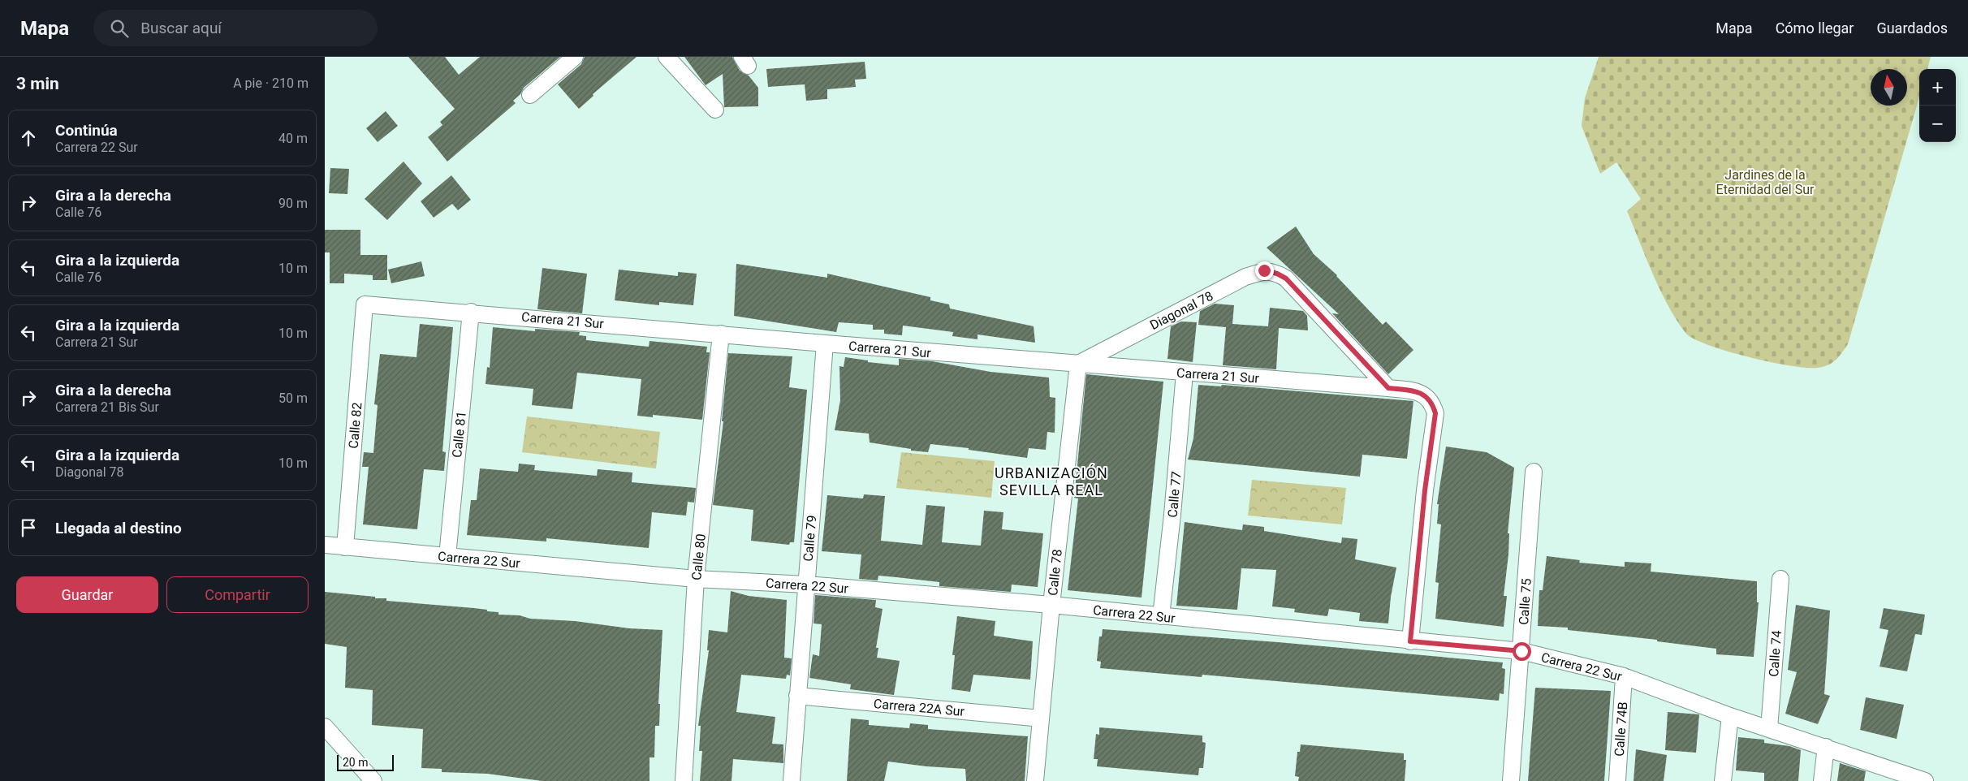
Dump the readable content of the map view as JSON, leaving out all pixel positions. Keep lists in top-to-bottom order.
{
  "streets": {
    "street": [
      "Diagonal 78",
      "Carrera 21 Sur",
      "Calle 82",
      "Calle 81",
      "Calle 77",
      "Calle 79",
      "Calle 80",
      "Carrera 22 Sur",
      "Calle 78",
      "Calle 75",
      "Calle 74",
      "Carrera 22A Sur",
      "Calle 74B"
    ]
  },
  "crossings": [
    ["Diagonal 78", "Carrera 21 Sur"],
    ["Diagonal 78", "Calle 78"],
    ["Carrera 21 Sur", "Calle 82"],
    ["Carrera 21 Sur", "Calle 81"],
    ["Carrera 21 Sur", "Calle 77"],
    ["Carrera 21 Sur", "Calle 79"],
    ["Carrera 21 Sur", "Calle 80"],
    ["Carrera 21 Sur", "Carrera 22 Sur"],
    ["Carrera 21 Sur", "Calle 78"],
    ["Calle 82", "Carrera 22 Sur"],
    ["Calle 81", "Carrera 22 Sur"],
    ["Calle 77", "Carrera 22 Sur"],
    ["Calle 79", "Carrera 22 Sur"],
    ["Calle 79", "Carrera 22A Sur"],
    ["Calle 80", "Carrera 22 Sur"],
    ["Carrera 22 Sur", "Calle 78"],
    ["Carrera 22 Sur", "Calle 75"],
    ["Carrera 22 Sur", "Calle 74"],
    ["Carrera 22 Sur", "Calle 74B"],
    ["Calle 78", "Carrera 22A Sur"]
  ],
  "districts": ["URBANIZACIÓN SEVILLA REAL"],
  "parks": ["Jardines de la Eternidad del Sur"],
  "scale_bar": "20 m",
  "north": "top",
  "page": {
    "header": "Mapa",
    "search": "Buscar aquí",
    "nav": ["Mapa", "Cómo llegar", "Guardados"],
    "heading": ["3 min", "A pie · 210 m"],
    "map_buttons": ["+", "−"],
    "list": [
      ["Continúa", "Carrera 22 Sur", "40 m"],
      ["Gira a la derecha", "Calle 76", "90 m"],
      ["Gira a la izquierda", "Calle 76", "10 m"],
      ["Gira a la izquierda", "Carrera 21 Sur", "10 m"],
      ["Gira a la derecha", "Carrera 21 Bis Sur", "50 m"],
      ["Gira a la izquierda", "Diagonal 78", "10 m"],
      "Llegada al destino"
    ],
    "buttons": ["Guardar", "Compartir"],
    "scale": "20 m"
  }
}
